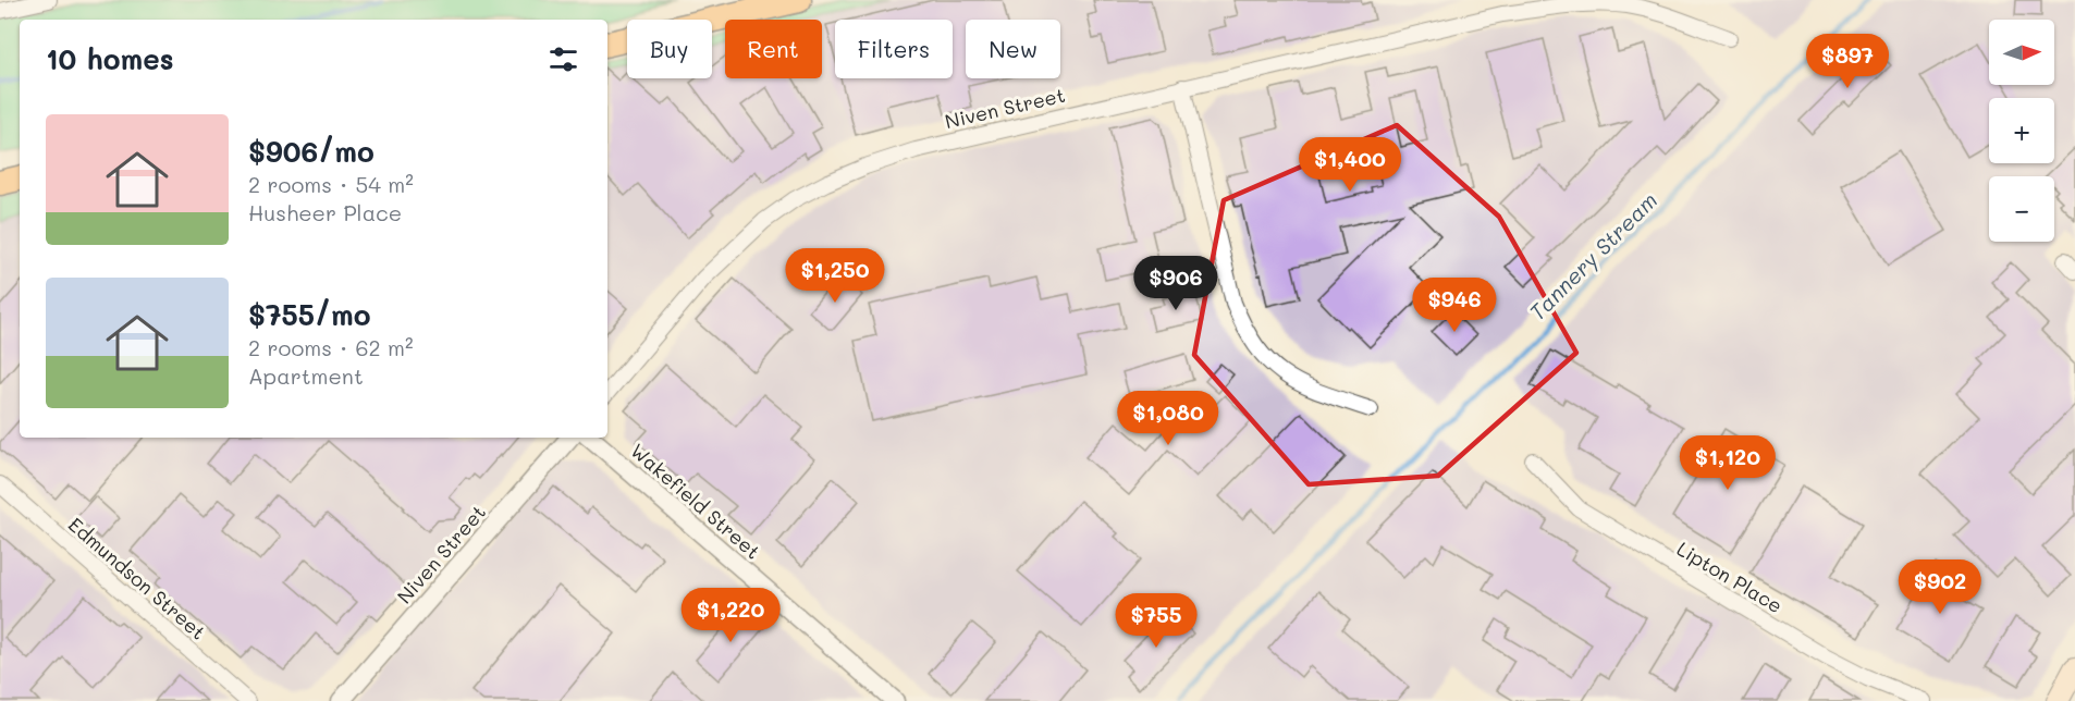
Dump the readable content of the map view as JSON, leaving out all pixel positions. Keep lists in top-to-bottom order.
{
  "streets": {
    "street": [
      "Niven Street",
      "Wakefield Street",
      "Lipton Place",
      "Edmundson Street"
    ]
  },
  "water": ["Tannery Stream"],
  "north": "right",
  "page": {
    "map_buttons": ["+", "−"],
    "chip": [
      "Buy",
      "Rent",
      "Filters",
      "New"
    ],
    "heading": "10 homes",
    "price": [
      "$897",
      "$1,400",
      "$1,250",
      "$906",
      "$946",
      "$1,080",
      "$1,120",
      "$902",
      "$1,220",
      "$755"
    ],
    "list": [
      {
        "name": "$906/mo",
        "note": "2 rooms · 54 m² · Husheer Place"
      },
      {
        "name": "$755/mo",
        "note": "2 rooms · 62 m² · Apartment"
      }
    ]
  }
}
